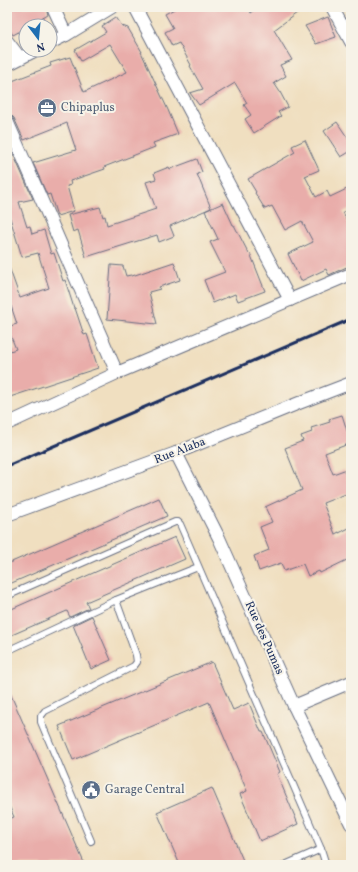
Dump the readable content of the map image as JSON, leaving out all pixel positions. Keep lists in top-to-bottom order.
{
  "streets": {
    "street": ["Rue Alaba", "Rue des Pumas"]
  },
  "crossings": [
    ["Rue Alaba", "Rue des Pumas"]
  ],
  "places": {
    "office": ["Chipaplus"],
    "public building": ["Garage Central"]
  },
  "north": "bottom"
}
